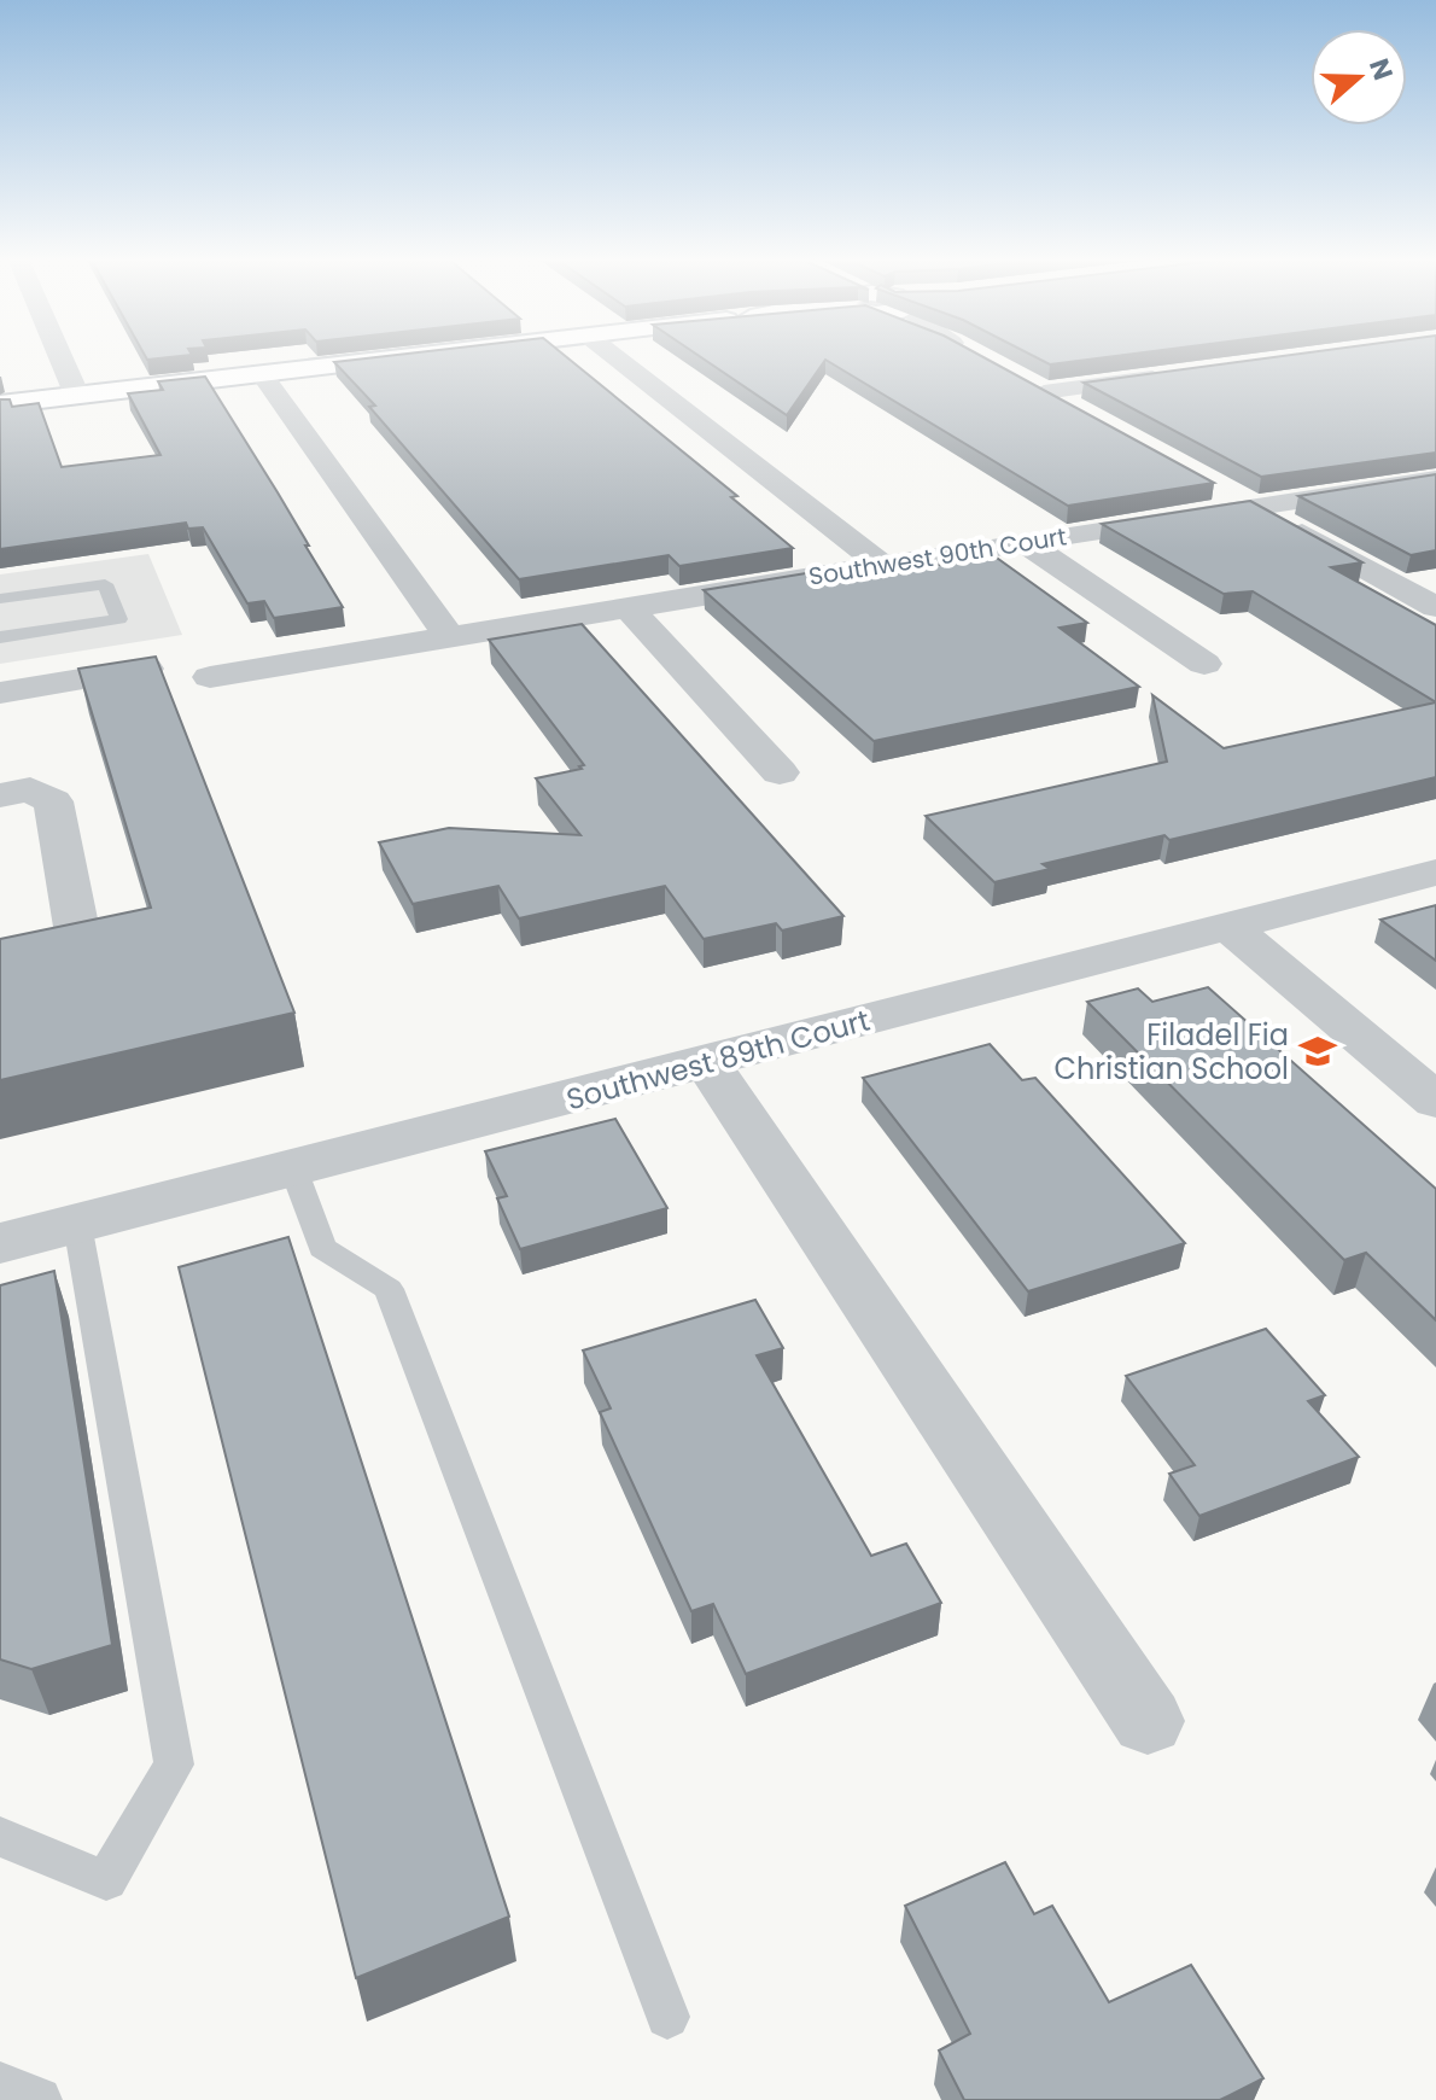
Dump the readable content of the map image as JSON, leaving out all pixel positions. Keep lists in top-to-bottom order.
{
  "streets": {
    "street": ["Southwest 90th Court", "Southwest 89th Court"]
  },
  "places": {
    "school or university": ["Filadel Fia Christian School"]
  },
  "north": "right"
}
